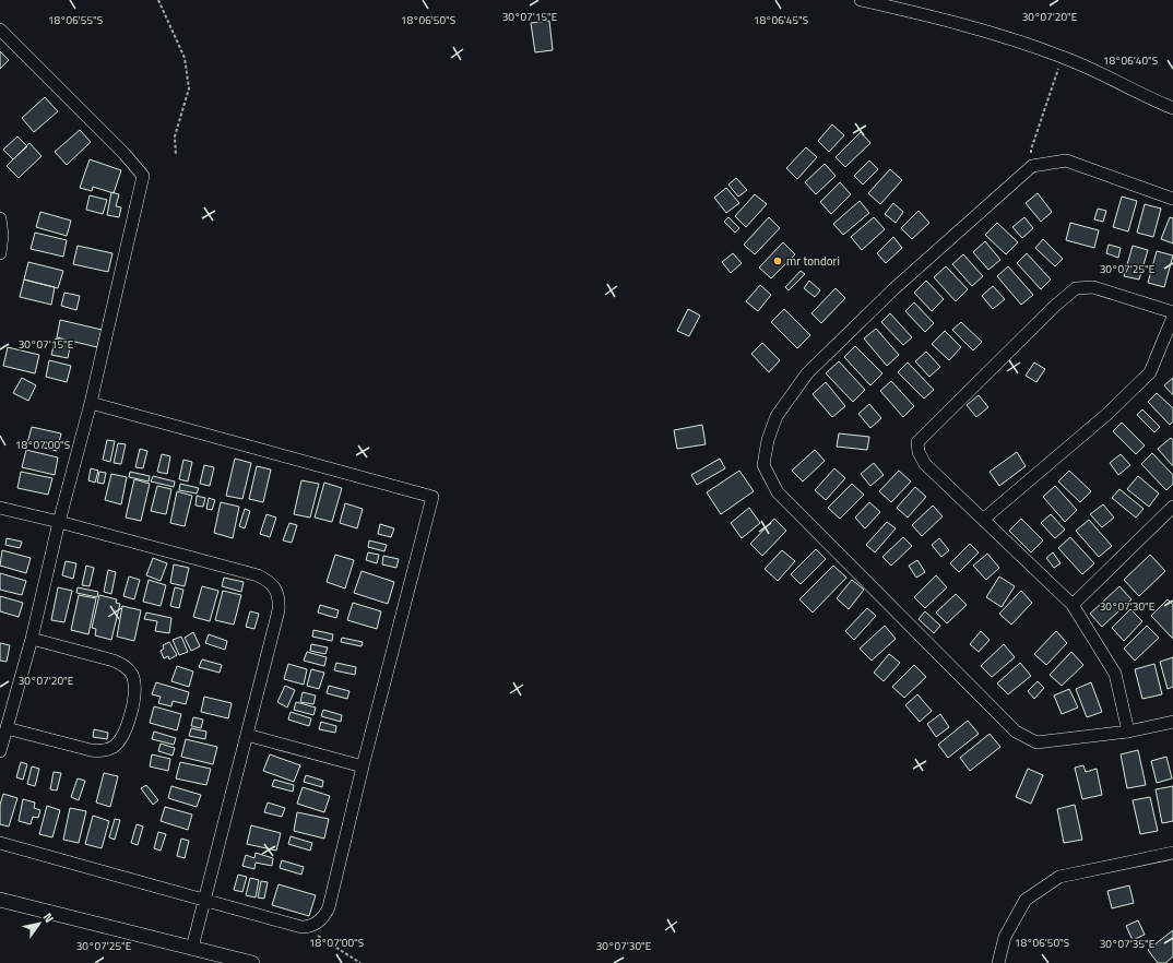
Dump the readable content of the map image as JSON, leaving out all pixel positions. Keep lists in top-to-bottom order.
{
  "places": ["mr tondori"],
  "north": "top right",
  "coordinates": [
    "30°07'15\"E",
    "30°07'20\"E",
    "18°06'55\"S",
    "18°06'50\"S",
    "18°06'45\"S",
    "18°06'40\"S",
    "30°07'25\"E",
    "18°07'00\"S",
    "30°07'30\"E",
    "30°07'35\"E"
  ]
}
